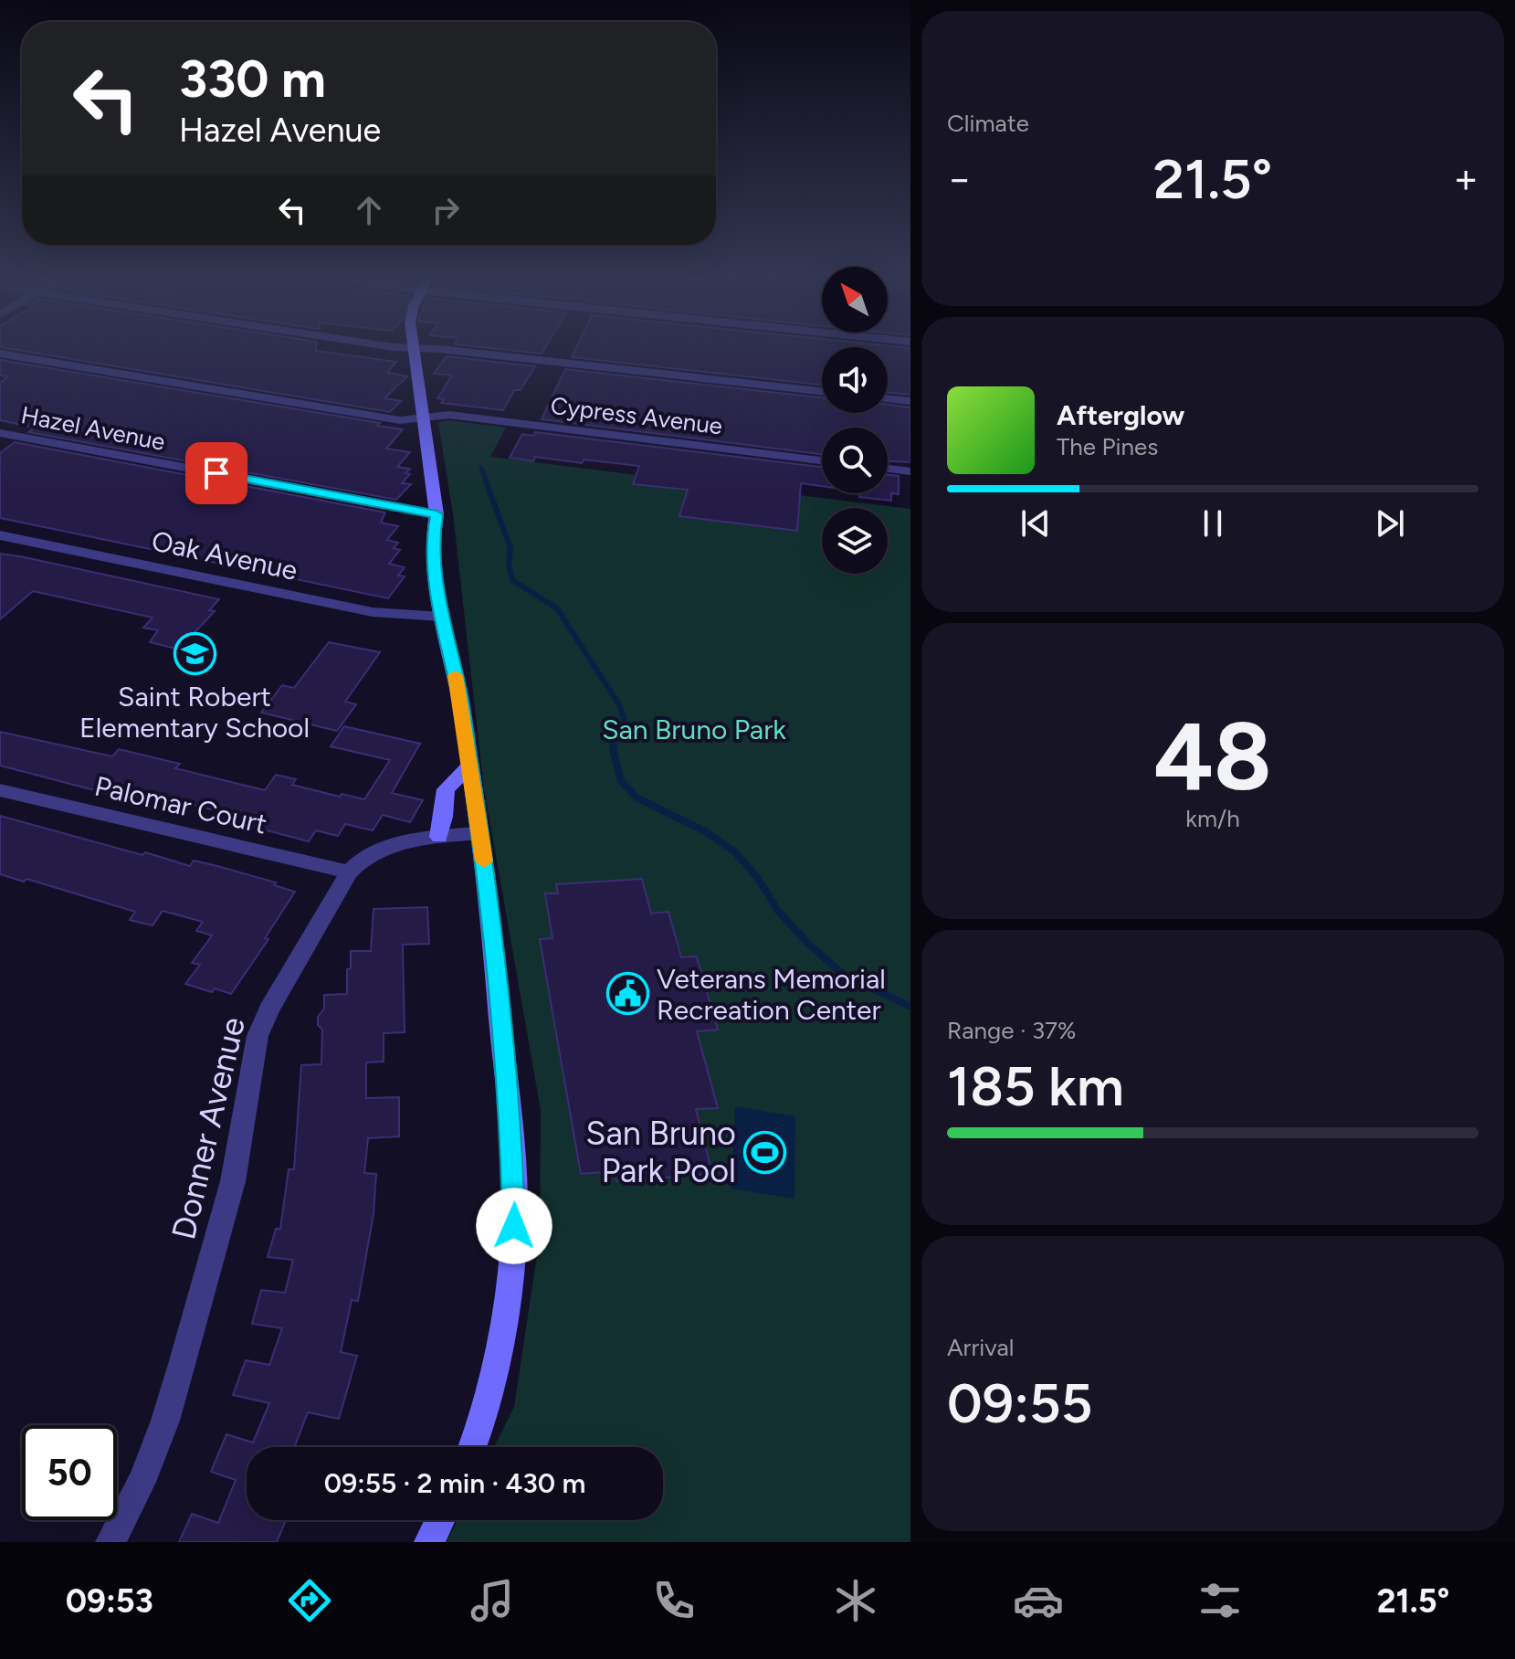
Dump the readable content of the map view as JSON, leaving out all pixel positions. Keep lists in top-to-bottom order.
{
  "streets": {
    "street": [
      "Cypress Avenue",
      "Hazel Avenue",
      "Oak Avenue",
      "Palomar Court",
      "Donner Avenue"
    ]
  },
  "crossings": [
    ["Palomar Court", "Donner Avenue"]
  ],
  "parks": ["San Bruno Park"],
  "places": {
    "school or university": ["Saint Robert Elementary School"],
    "public building": ["Veterans Memorial Recreation Center"],
    "sports": ["San Bruno Park Pool"]
  },
  "north": "top left",
  "page": {
    "tile": [
      "Climate",
      ["48", "km/h"],
      ["Range · 37%", "185 km"],
      ["Arrival", "09:55"]
    ],
    "turn": ["330 m", "Hazel Avenue"],
    "heat": ["−", "21.5°", "+"],
    "song": ["Afterglow", "The Pines"],
    "limit": "50",
    "trip": "09:55 · 2 min · 430 m",
    "tabs": ["09:53", "21.5°"]
  }
}
